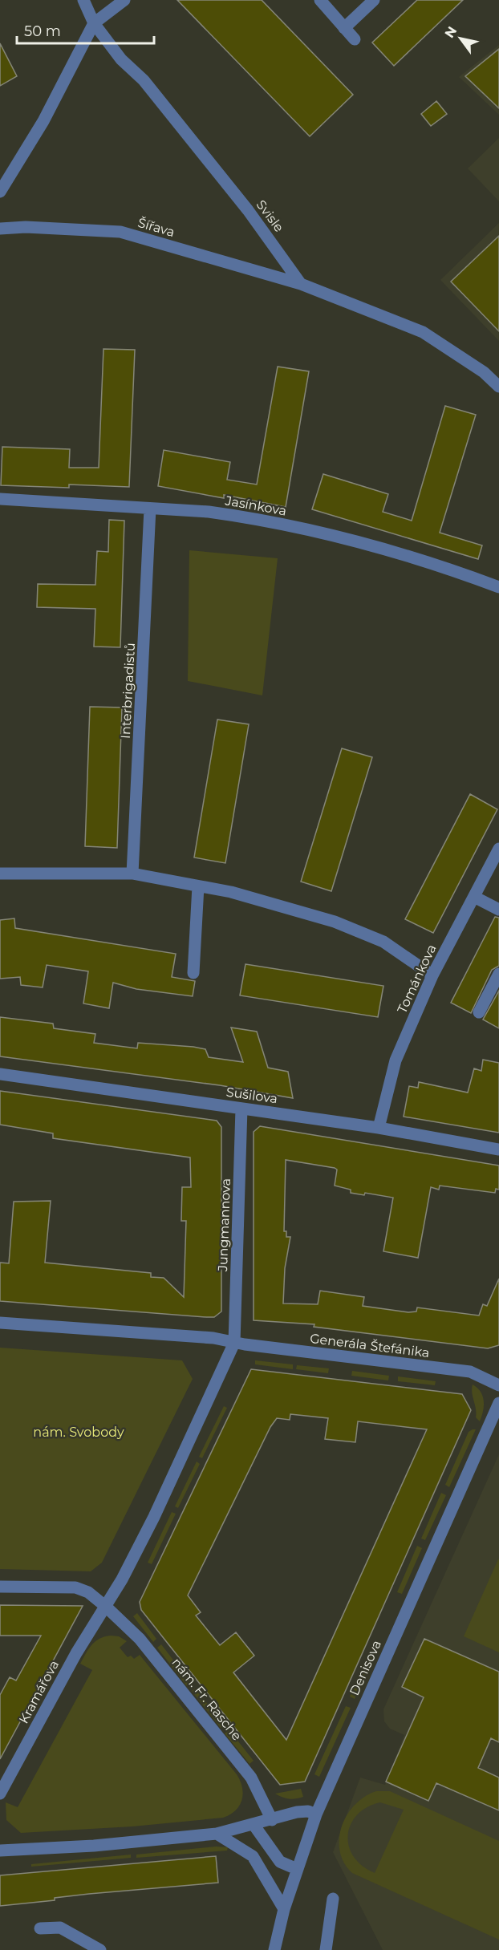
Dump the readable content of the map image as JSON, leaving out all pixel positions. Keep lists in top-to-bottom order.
{
  "streets": {
    "street": [
      "Svisle",
      "Šířava",
      "Jasínkova",
      "Interbrigadistů",
      "Tománkova",
      "Sušilova",
      "Jungmannova",
      "Generála Štefánika",
      "Denisova",
      "Kramářova",
      "nám. Fr. Rasche"
    ]
  },
  "crossings": [
    ["Svisle", "Šířava"],
    ["Jasínkova", "Interbrigadistů"],
    ["Tománkova", "Sušilova"],
    ["Sušilova", "Jungmannova"],
    ["Jungmannova", "Generála Štefánika"],
    ["Kramářova", "nám. Fr. Rasche"]
  ],
  "parks": ["nám. Svobody"],
  "scale_bar": "50 m",
  "north": "top left"
}
